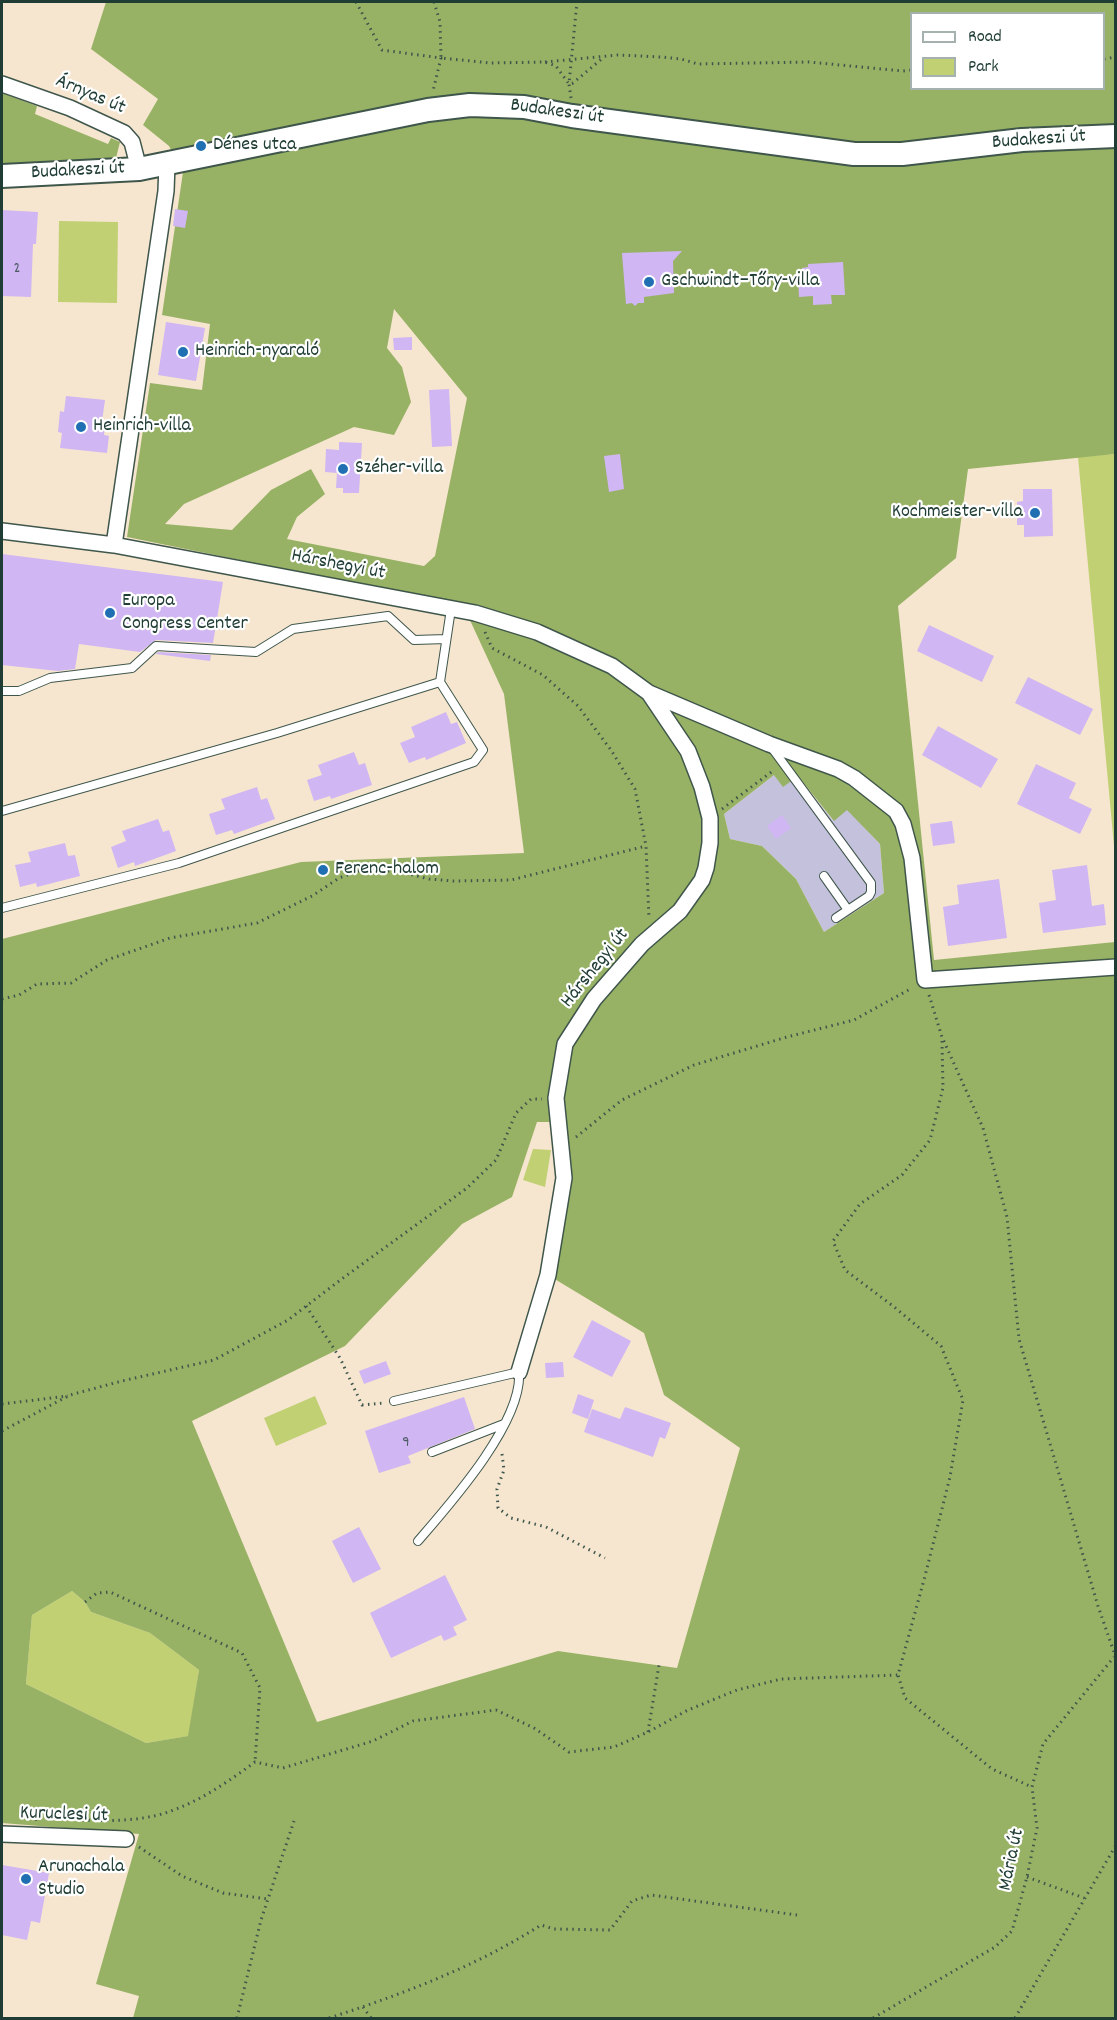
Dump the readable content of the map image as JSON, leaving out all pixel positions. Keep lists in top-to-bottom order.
{
  "streets": {
    "main road": ["Budakeszi út"],
    "street": ["Árnyas út", "Hárshegyi út", "Kuruclesi út"],
    "path": ["Mária út"]
  },
  "crossings": [
    ["Árnyas út", "Budakeszi út"]
  ],
  "places": [
    "Dénes utca",
    "Gschwindt–Tőry-villa",
    "Heinrich-nyaraló",
    "Heinrich-villa",
    "Széher-villa",
    "Kochmeister-villa",
    "Europa Congress Center",
    "Ferenc-halom",
    "Arunachala Studio"
  ],
  "house_numbers": ["2", "9"],
  "legend": ["Road", "Park"]
}
